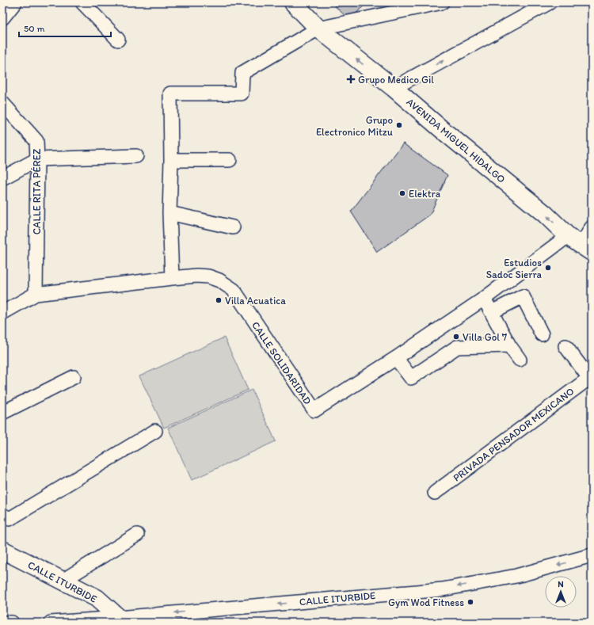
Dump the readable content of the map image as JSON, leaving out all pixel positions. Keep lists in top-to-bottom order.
{
  "streets": {
    "main road": ["AVENIDA MIGUEL HIDALGO", "CALLE ITURBIDE"],
    "street": ["CALLE RITA PÉREZ", "CALLE SOLIDARIDAD", "PRIVADA PENSADOR MEXICANO"]
  },
  "crossings": [
    ["AVENIDA MIGUEL HIDALGO", "CALLE SOLIDARIDAD"],
    ["CALLE RITA PÉREZ", "CALLE SOLIDARIDAD"]
  ],
  "one_way": ["AVENIDA MIGUEL HIDALGO", "CALLE ITURBIDE"],
  "places": {
    "health": ["Grupo Medico Gil"],
    "other": [
      "Grupo Electronico Mitzu",
      "Elektra",
      "Estudios Sadoc Sierra",
      "Villa Acuatica",
      "Villa Gol 7",
      "Gym Wod Fitness"
    ]
  },
  "scale_bar": "50 m",
  "north": "top"
}
